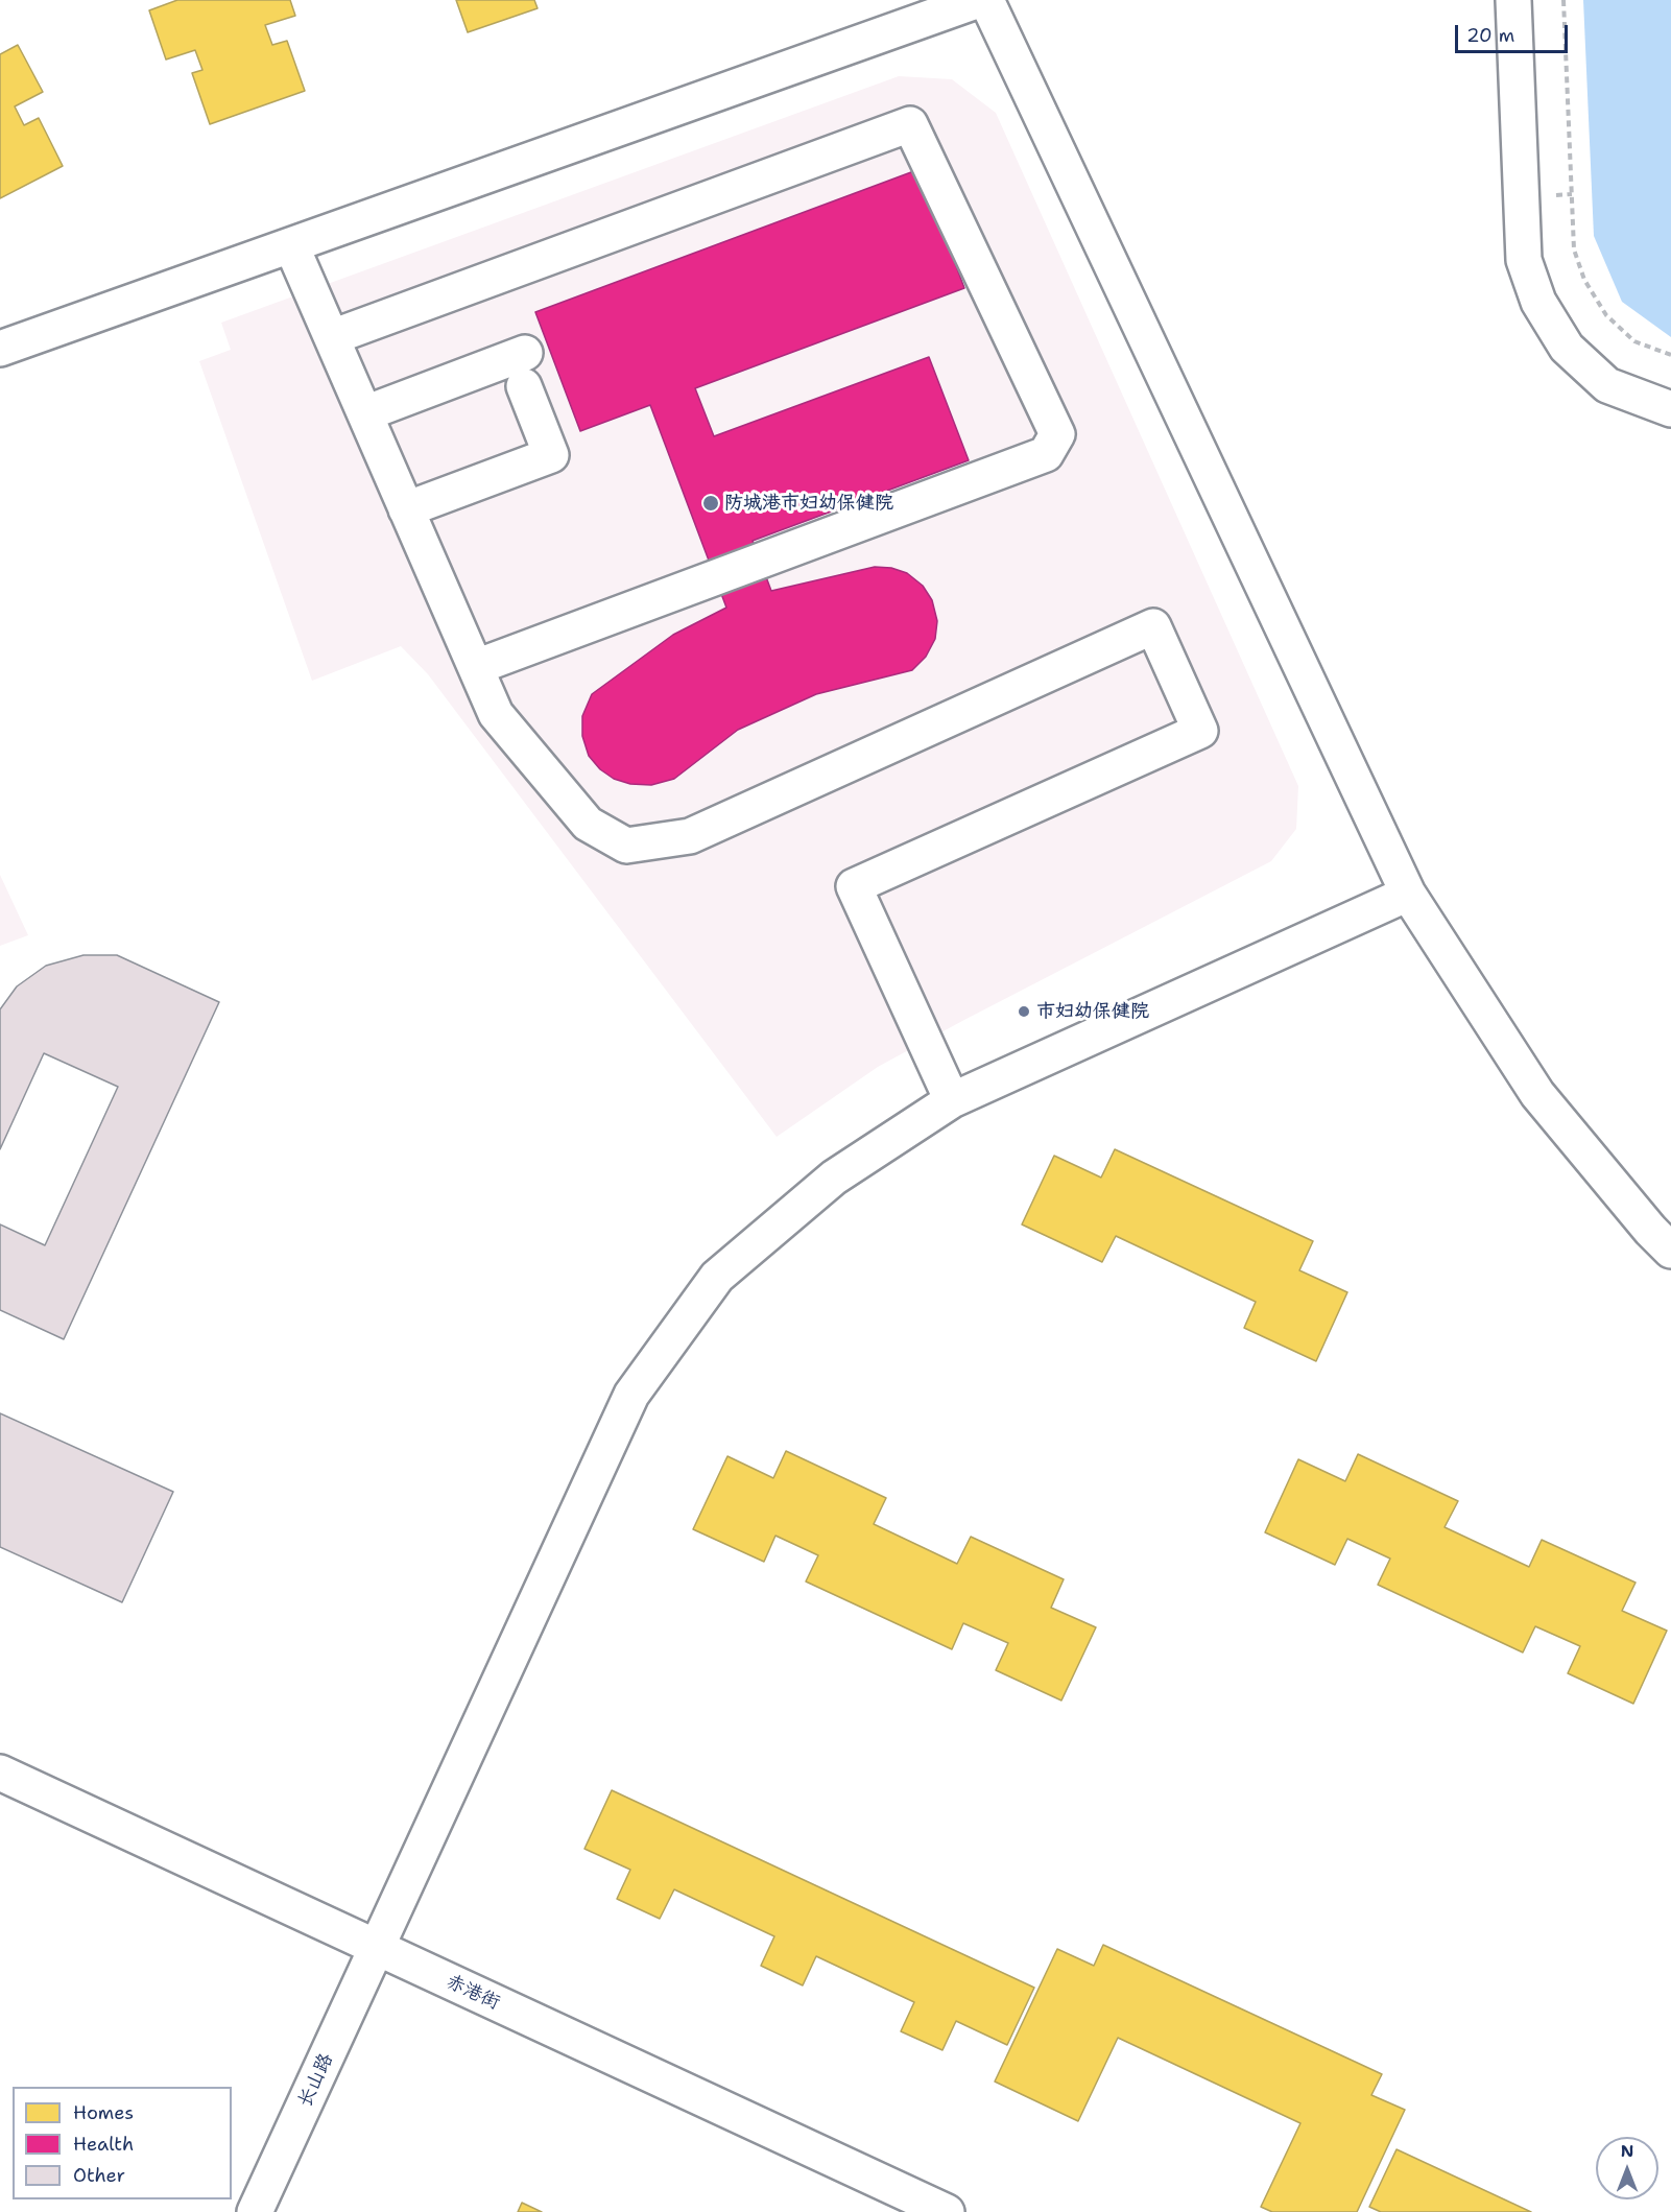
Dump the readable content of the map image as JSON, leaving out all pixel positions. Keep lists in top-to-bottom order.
{
  "streets": {
    "street": ["赤港街", "长山路"]
  },
  "crossings": [
    ["赤港街", "长山路"]
  ],
  "places": ["防城港市妇幼保健院", "巿妇幼保健院"],
  "legend": ["Homes", "Health", "Other"],
  "scale_bar": "20 m",
  "north": "top"
}
